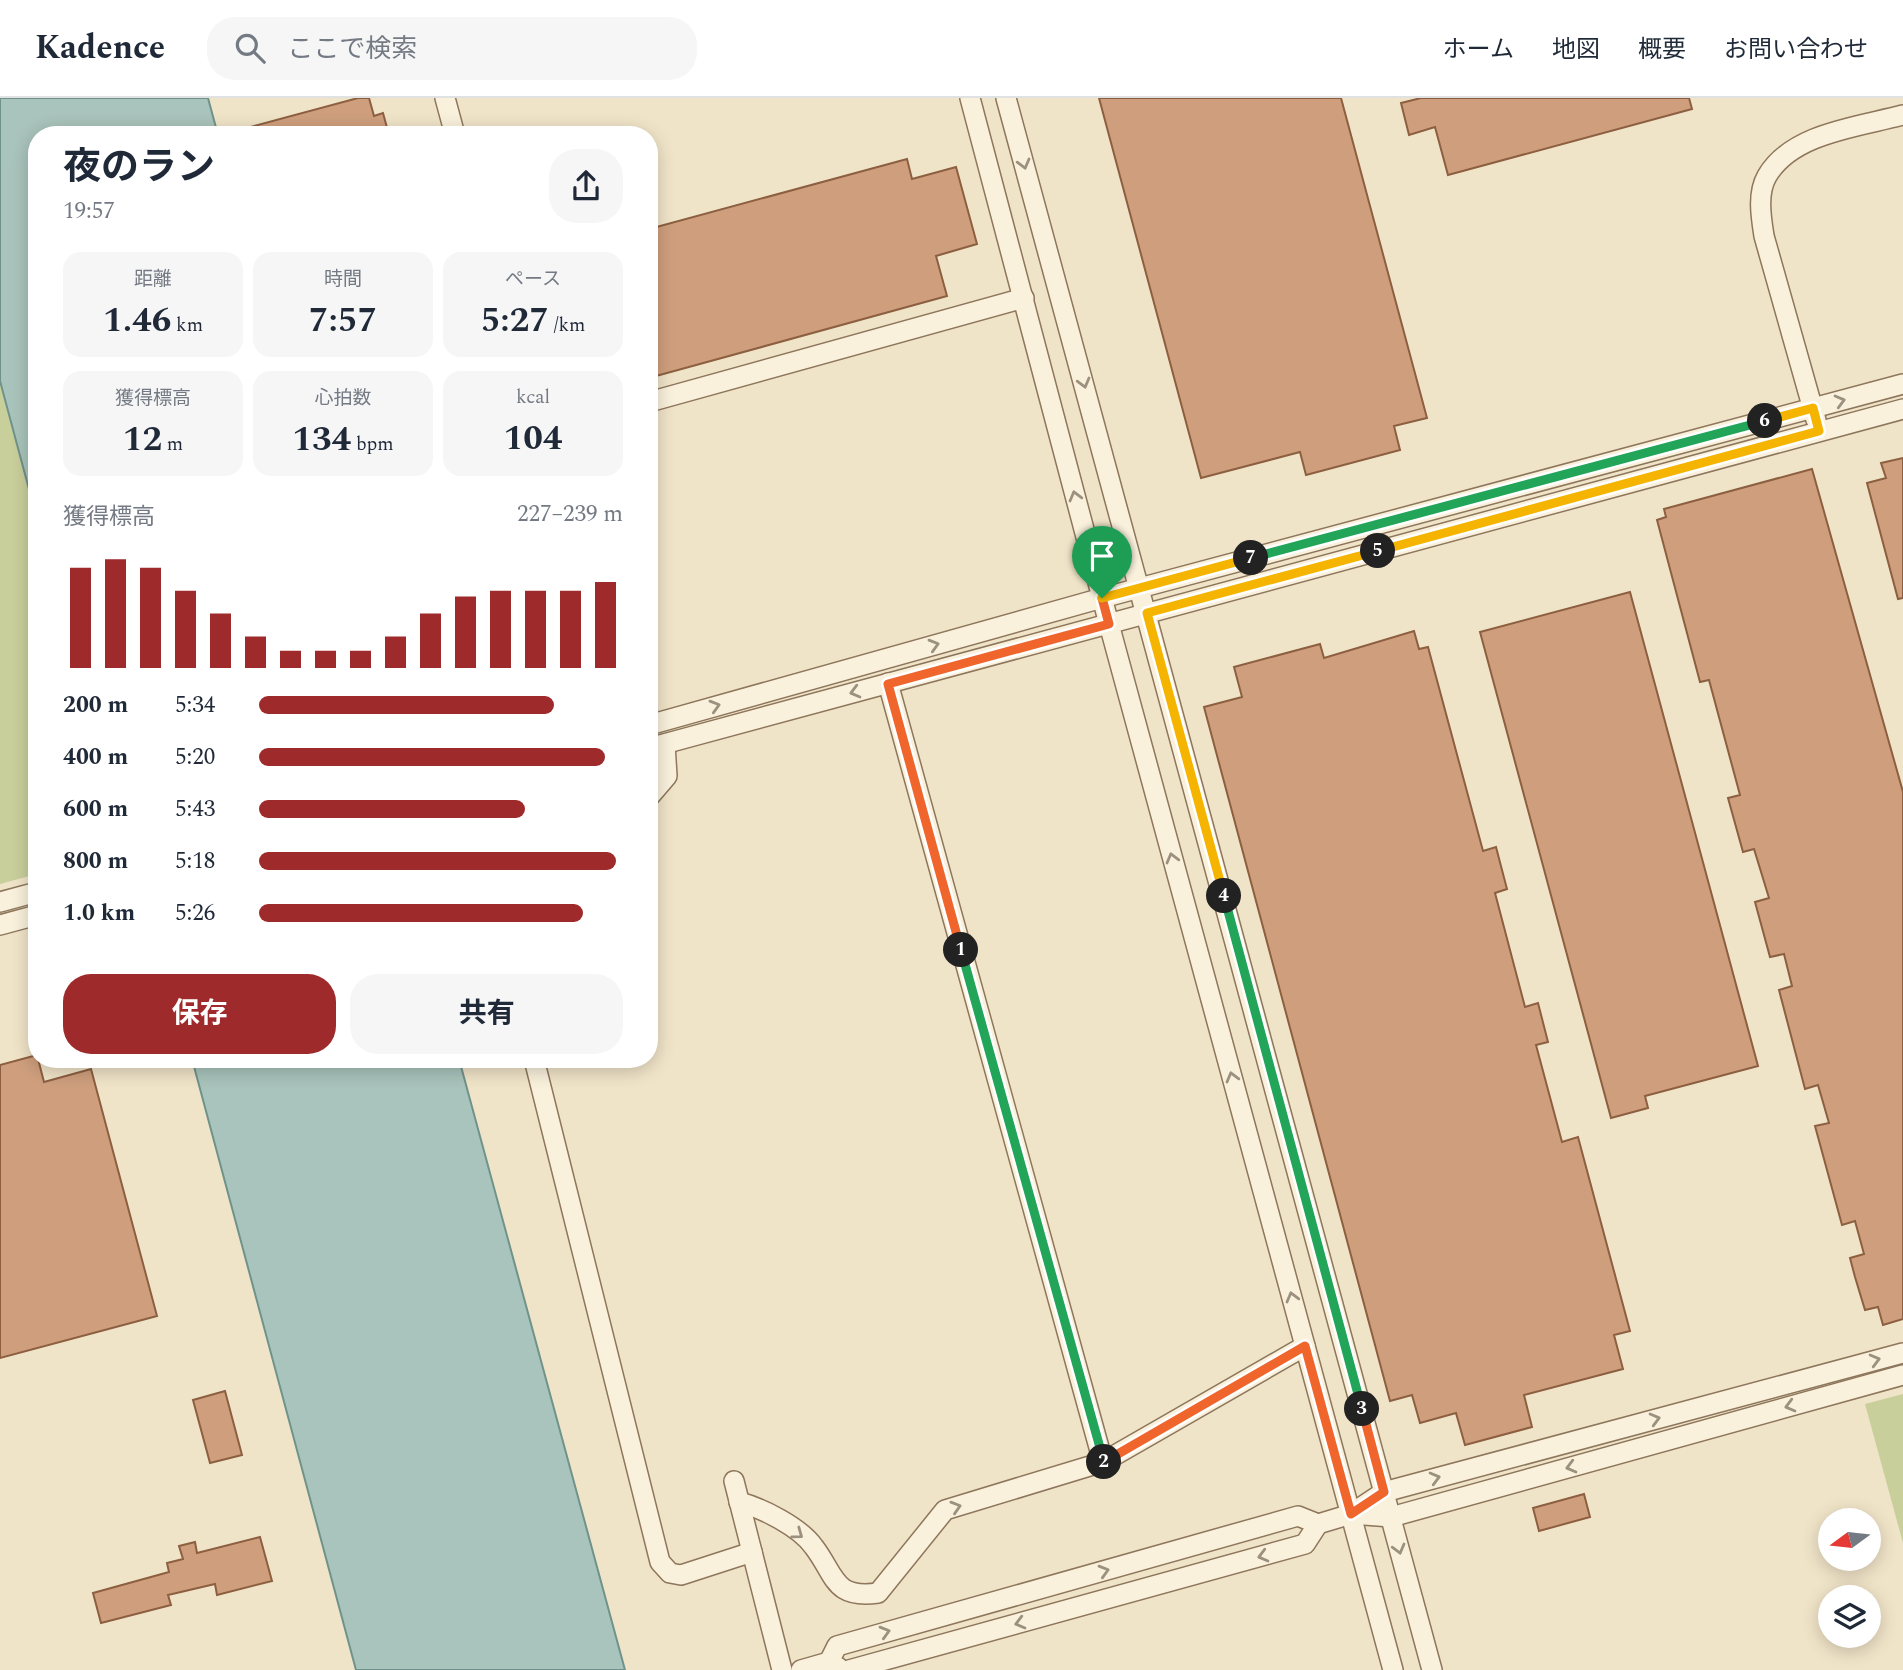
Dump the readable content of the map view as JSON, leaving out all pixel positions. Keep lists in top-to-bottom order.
{
  "north": "left",
  "page": {
    "header": "Kadence",
    "search": "ここで検索",
    "nav": [
      "ホーム",
      "地図",
      "概要",
      "お問い合わせ"
    ],
    "heading": ["夜のラン", "19:57"],
    "stats": [
      ["距離", "1.46 km"],
      ["時間", "7:57"],
      ["ペース", "5:27 /km"],
      ["獲得標高", "12 m"],
      ["心拍数", "134 bpm"],
      ["kcal", "104"]
    ],
    "pins": [
      "6",
      "5",
      "7",
      "4",
      "1",
      "3",
      "2"
    ],
    "chart": ["獲得標高", "227–239 m"],
    "list": [
      {
        "name": "200 m",
        "note": "5:34"
      },
      {
        "name": "400 m",
        "note": "5:20"
      },
      {
        "name": "600 m",
        "note": "5:43"
      },
      {
        "name": "800 m",
        "note": "5:18"
      },
      {
        "name": "1.0 km",
        "note": "5:26"
      }
    ],
    "buttons": ["保存", "共有"]
  }
}
